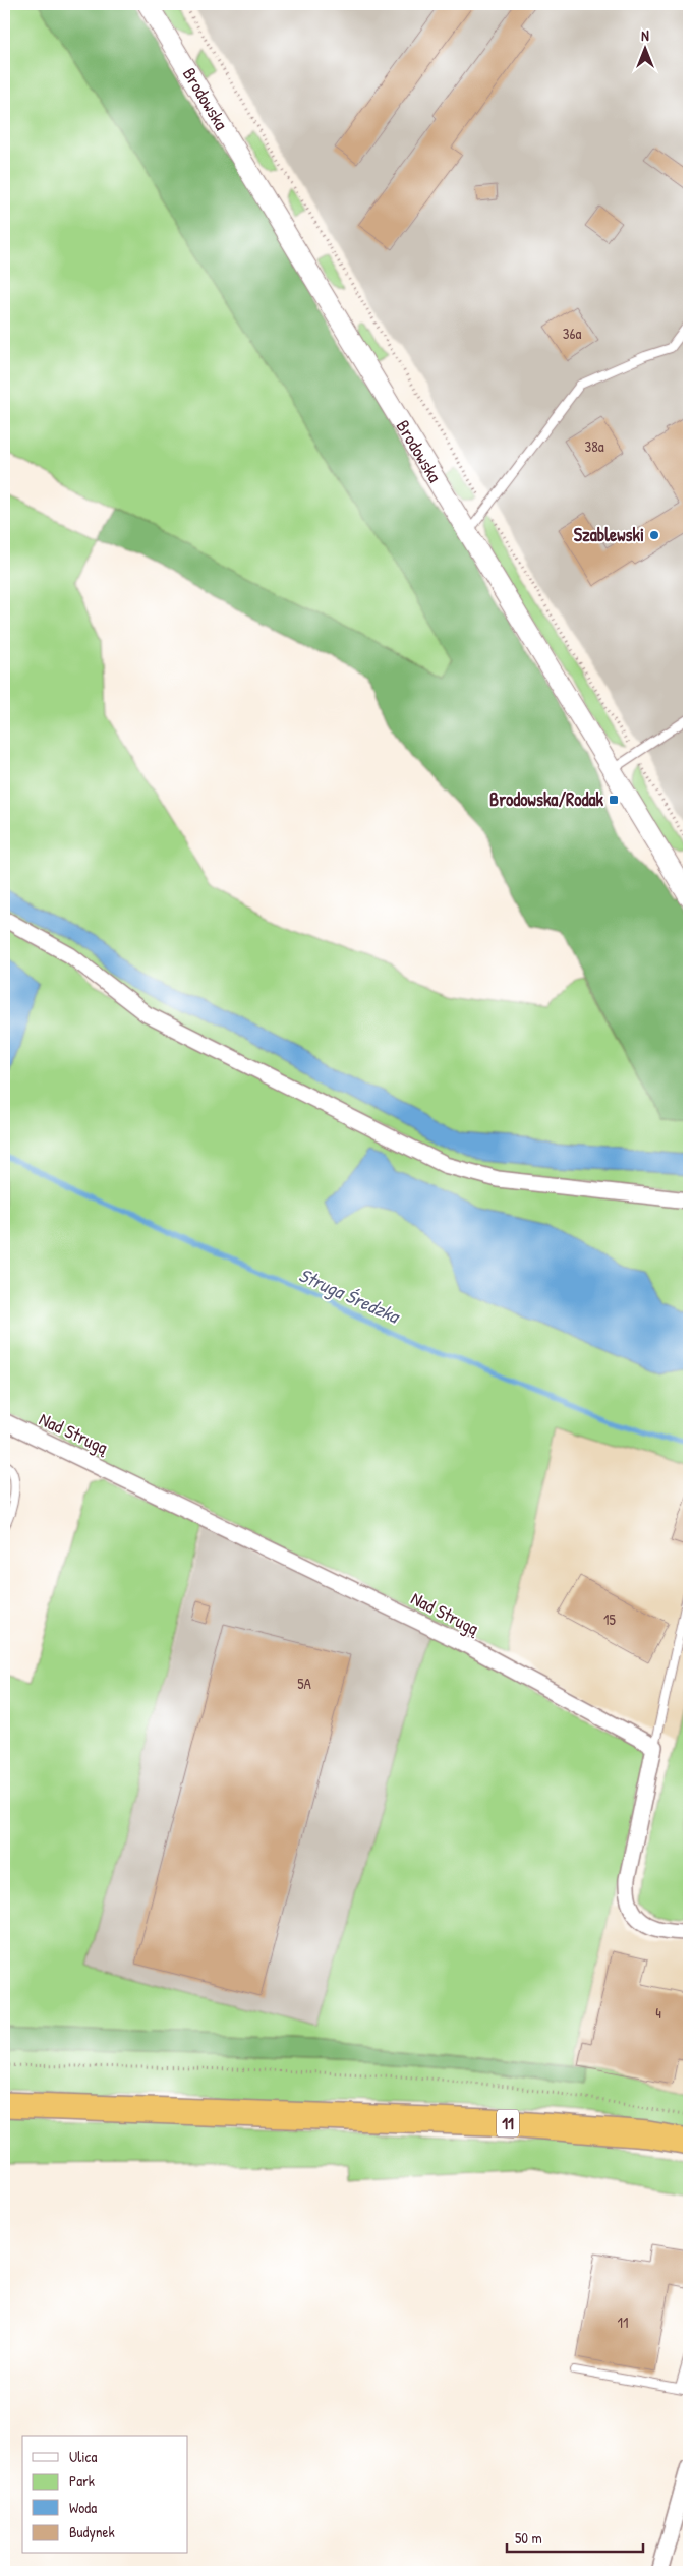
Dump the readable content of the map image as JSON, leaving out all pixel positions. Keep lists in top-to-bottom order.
{
  "streets": {
    "highway": ["11"],
    "street": ["Brodowska", "Nad Strugą"]
  },
  "water": ["Struga Średzka"],
  "places": {
    "other": ["Szablewski"],
    "transit": ["Brodowska/Rodak"]
  },
  "house_numbers": [
    "36a",
    "38a",
    "15",
    "5A",
    "4",
    "11"
  ],
  "legend": [
    "Ulica",
    "Park",
    "Woda",
    "Budynek"
  ],
  "scale_bar": "50 m",
  "north": "top"
}
